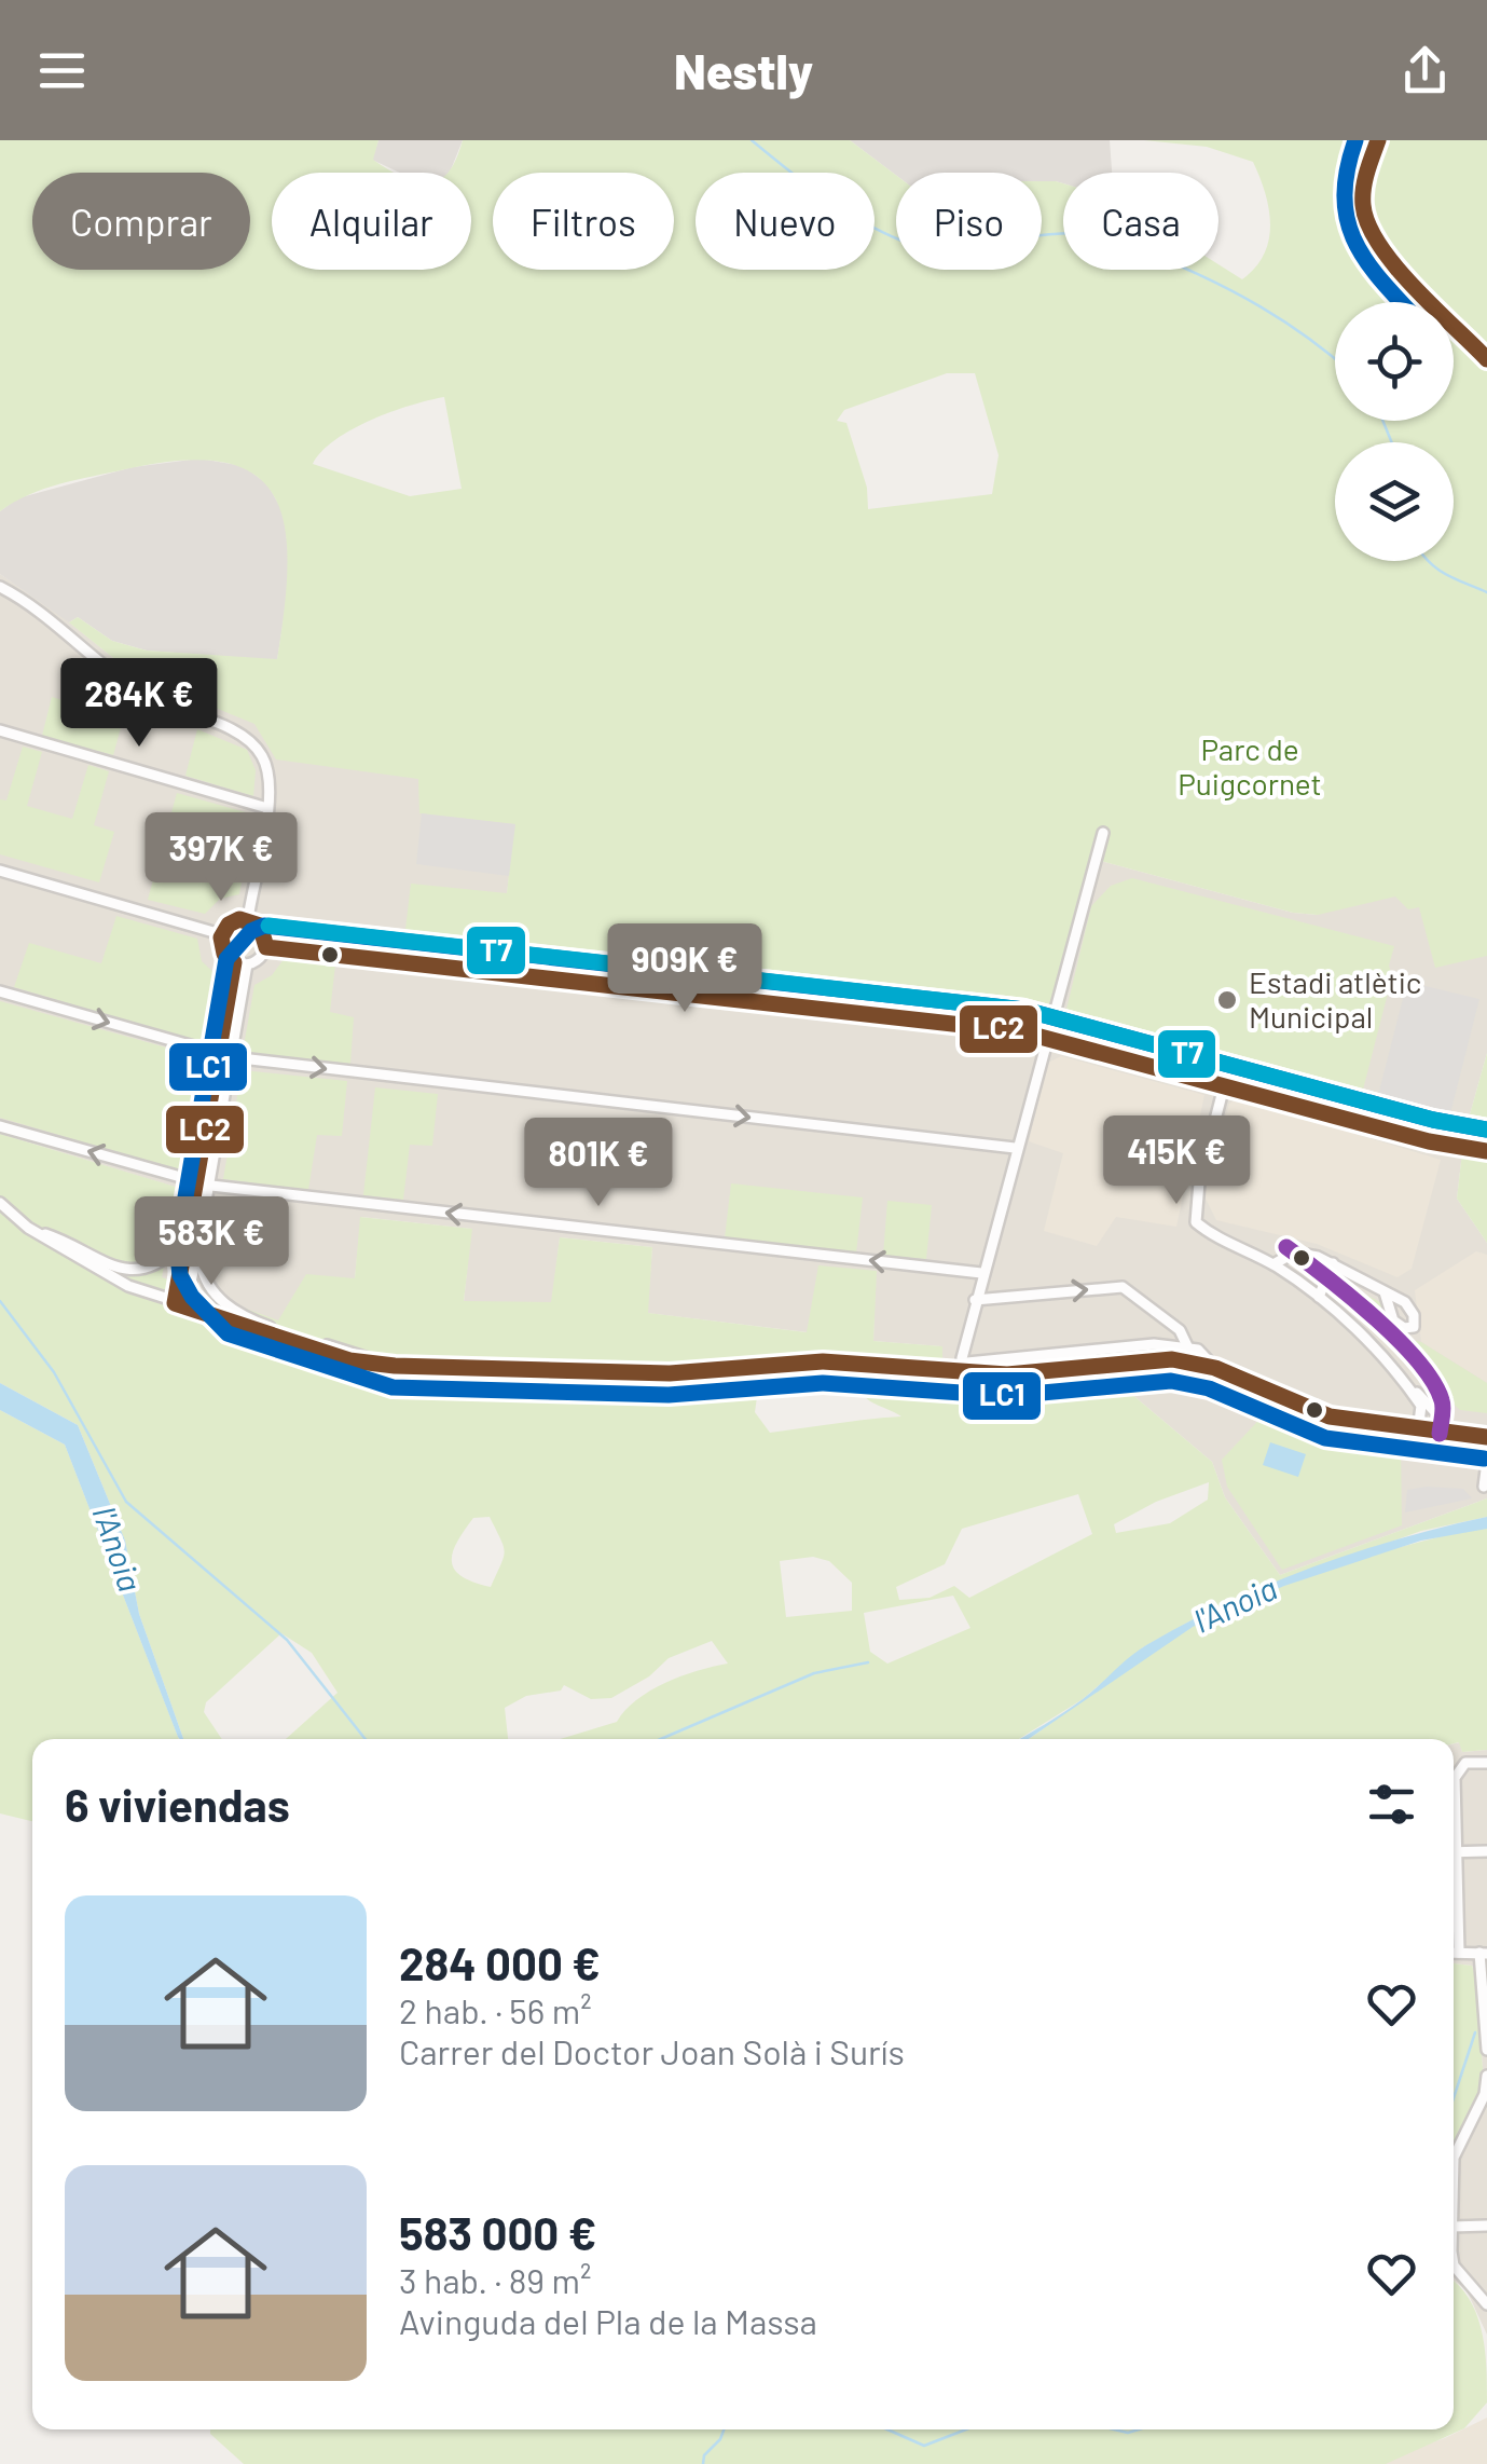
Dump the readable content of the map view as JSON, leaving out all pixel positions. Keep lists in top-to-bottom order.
{
  "water": ["l'Anoia"],
  "parks": ["Parc de Puigcornet"],
  "places": ["Estadi atlètic Municipal"],
  "lines": ["transit line LC2", "transit line LC1", "transit line T7"],
  "page": {
    "header": "Nestly",
    "chip": [
      "Comprar",
      "Alquilar",
      "Filtros",
      "Nuevo",
      "Piso",
      "Casa"
    ],
    "price": [
      "284K €",
      "397K €",
      "909K €",
      "415K €",
      "801K €",
      "583K €"
    ],
    "heading": "6 viviendas",
    "list": [
      {
        "name": "284 000 €",
        "note": "2 hab. · 56 m² · Carrer del Doctor Joan Solà i Surís"
      },
      {
        "name": "583 000 €",
        "note": "3 hab. · 89 m² · Avinguda del Pla de la Massa"
      }
    ]
  }
}
